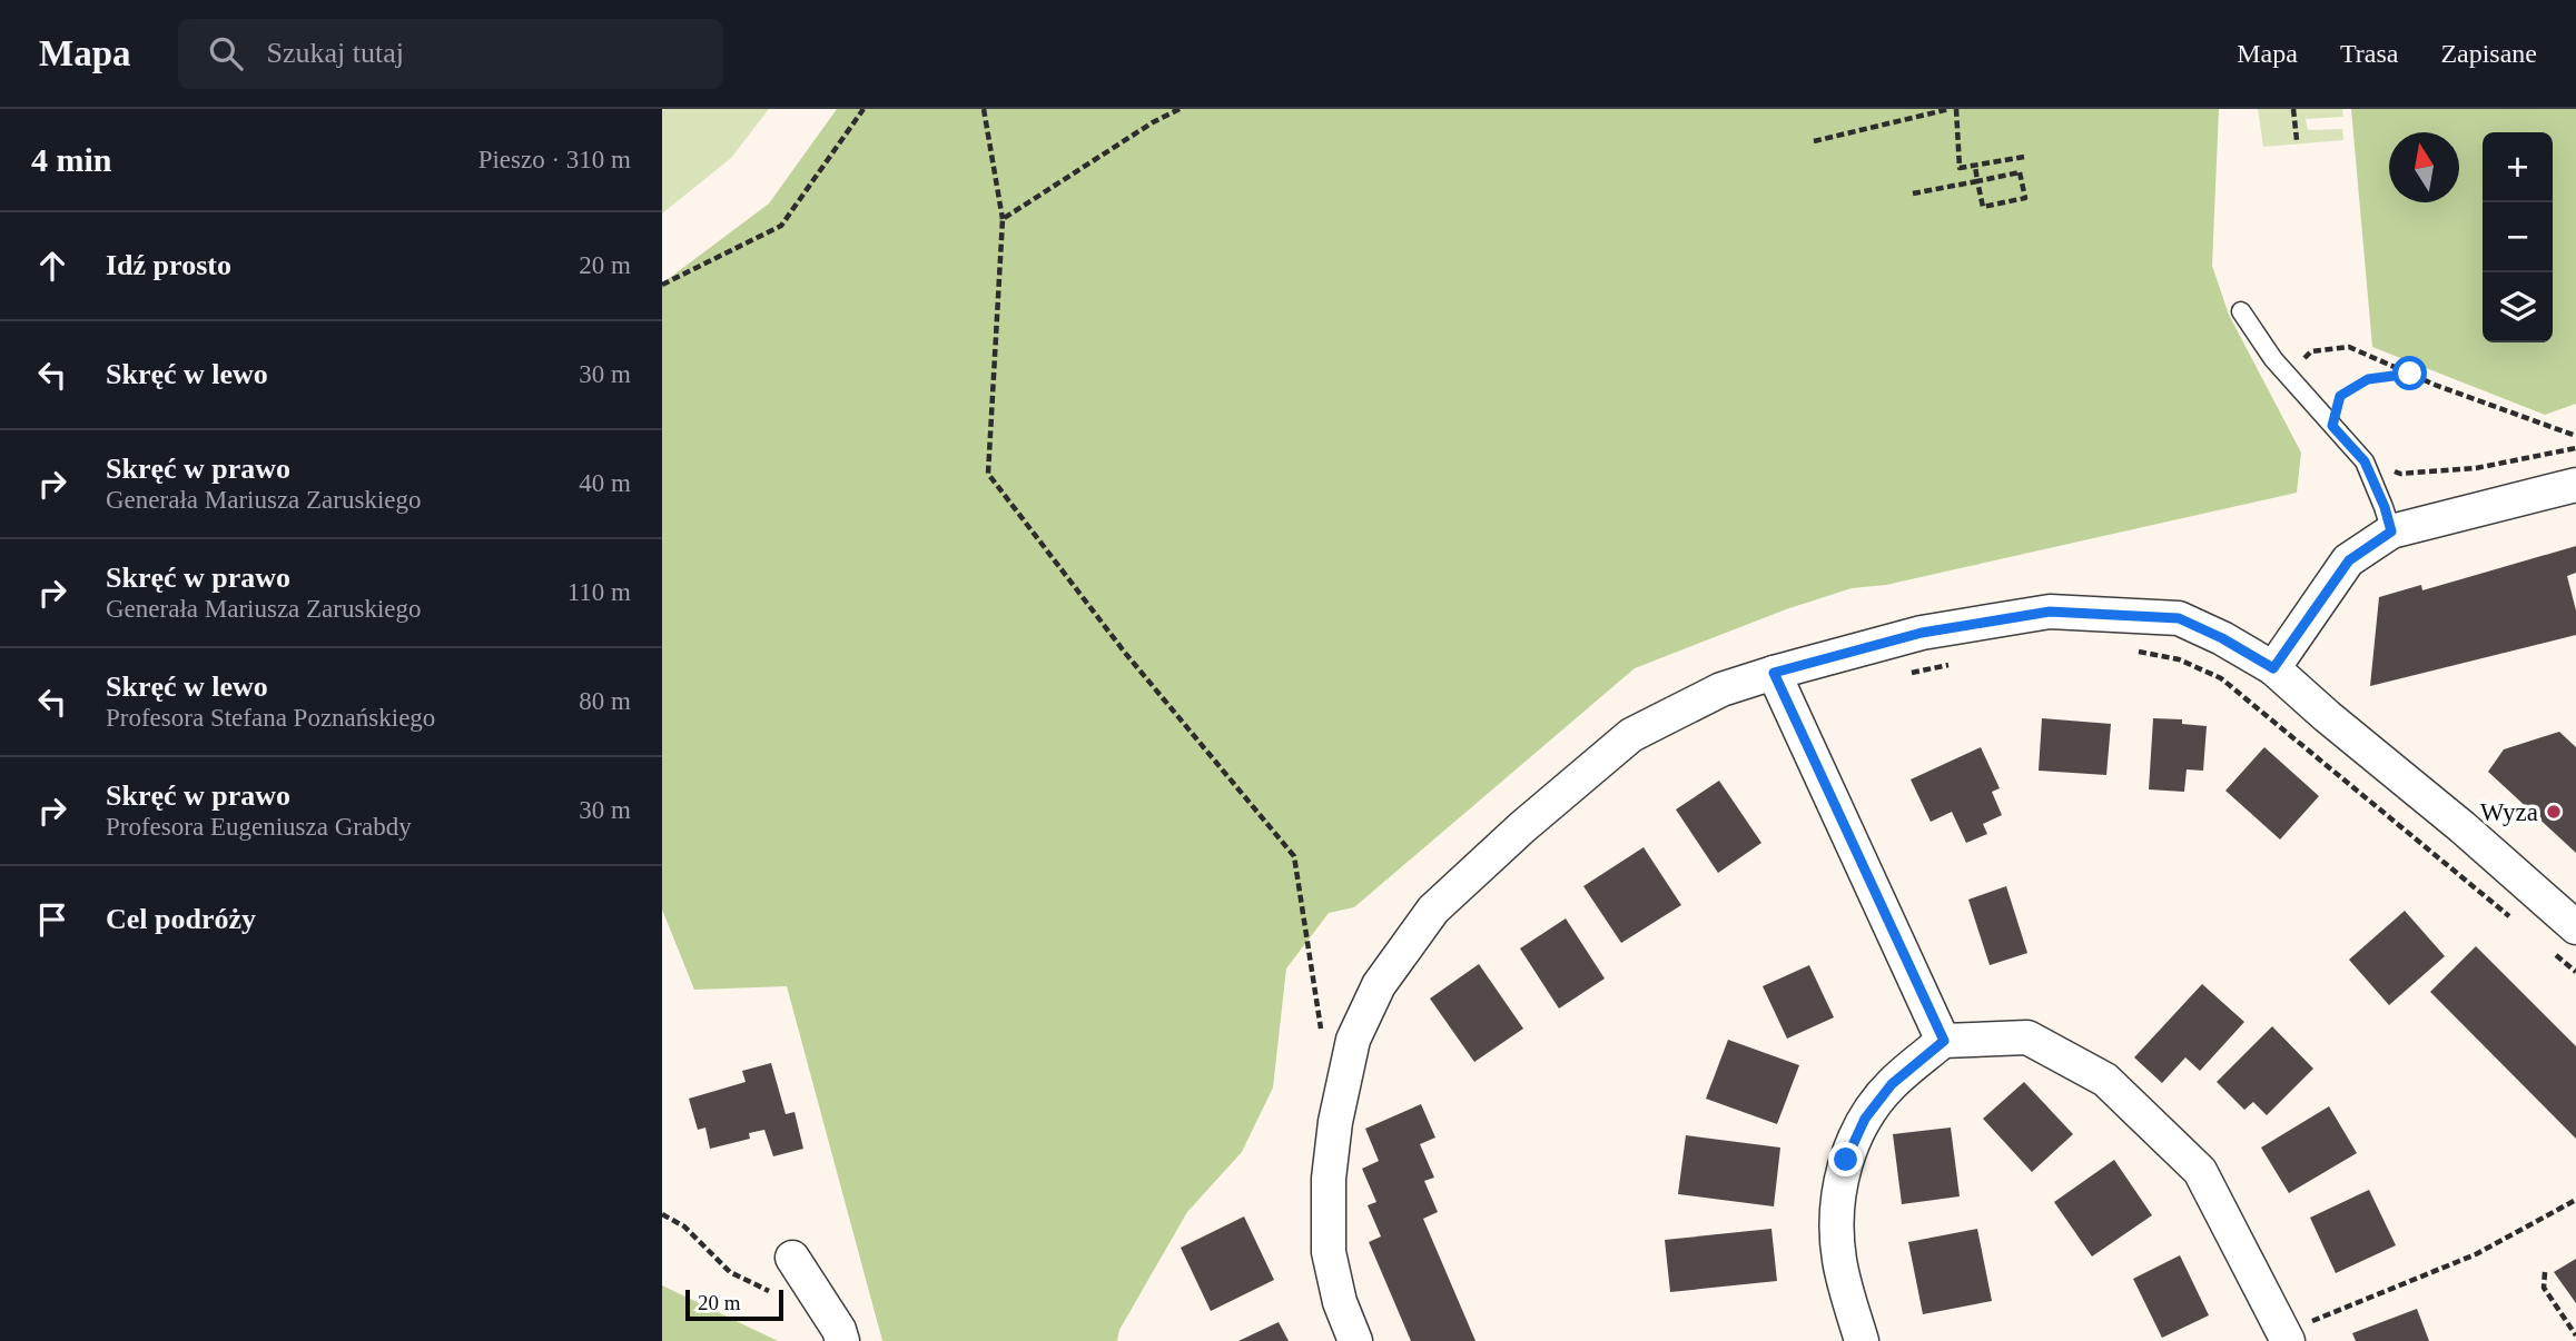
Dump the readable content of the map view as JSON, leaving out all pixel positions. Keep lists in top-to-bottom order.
{
  "places": ["Wyza"],
  "scale_bar": "20 m",
  "north": "top",
  "page": {
    "header": "Mapa",
    "search": "Szukaj tutaj",
    "nav": ["Mapa", "Trasa", "Zapisane"],
    "heading": ["4 min", "Pieszo · 310 m"],
    "map_buttons": ["+", "−"],
    "list": [
      ["Idź prosto", "20 m"],
      ["Skręć w lewo", "30 m"],
      ["Skręć w prawo", "Generała Mariusza Zaruskiego", "40 m"],
      ["Skręć w prawo", "Generała Mariusza Zaruskiego", "110 m"],
      ["Skręć w lewo", "Profesora Stefana Poznańskiego", "80 m"],
      ["Skręć w prawo", "Profesora Eugeniusza Grabdy", "30 m"],
      "Cel podróży"
    ],
    "scale": "20 m"
  }
}
